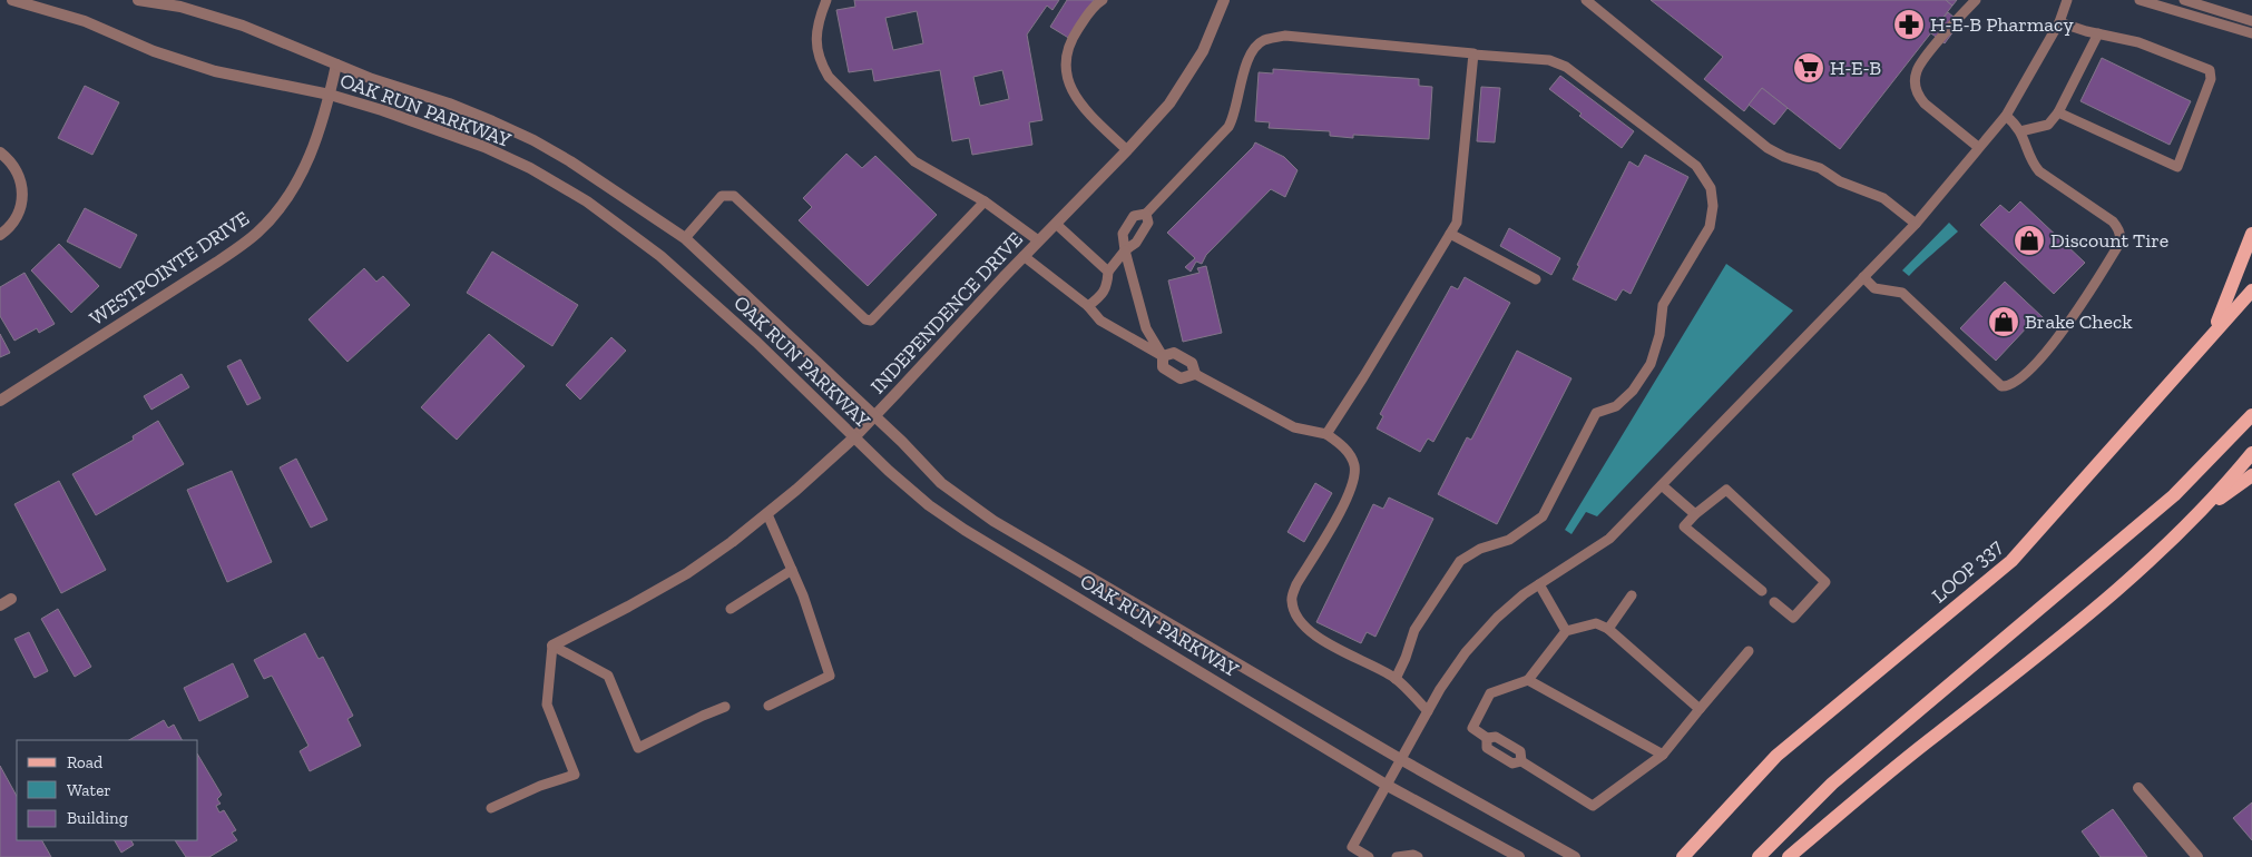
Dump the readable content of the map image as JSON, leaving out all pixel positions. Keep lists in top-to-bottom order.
{
  "streets": {
    "main road": ["LOOP 337"],
    "street": ["OAK RUN PARKWAY", "WESTPOINTE DRIVE", "INDEPENDENCE DRIVE"]
  },
  "crossings": [
    ["OAK RUN PARKWAY", "WESTPOINTE DRIVE"],
    ["OAK RUN PARKWAY", "INDEPENDENCE DRIVE"]
  ],
  "places": {
    "pharmacy": ["H-E-B Pharmacy"],
    "supermarket": ["H-E-B"],
    "shop": ["Discount Tire", "Brake Check"]
  },
  "legend": ["Road", "Water", "Building"]
}
